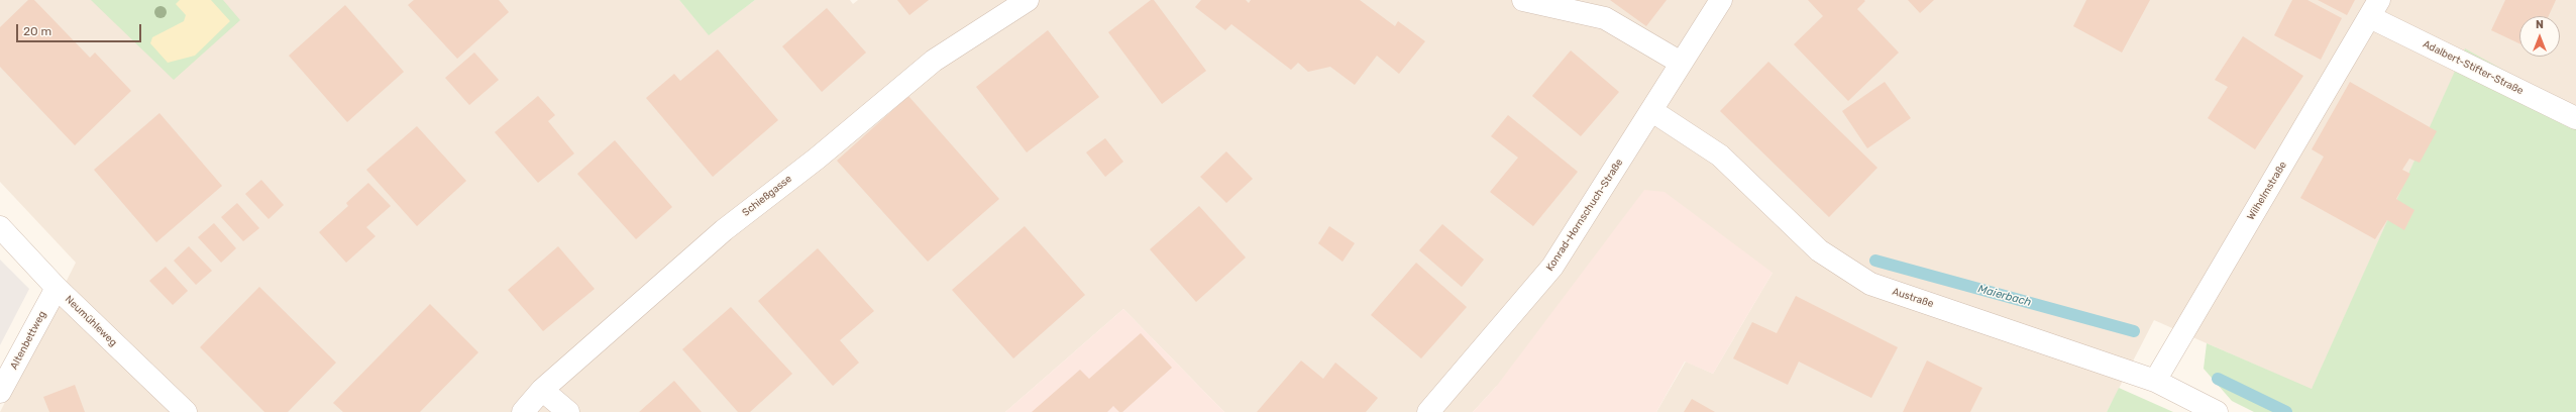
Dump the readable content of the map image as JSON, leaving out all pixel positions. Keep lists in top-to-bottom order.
{
  "streets": {
    "street": [
      "Adalbert-Stifter-Straße",
      "Wilhelmstraße",
      "Schießgasse",
      "Konrad-Hornschuch-Straße",
      "Austraße",
      "Neumühleweg",
      "Altenbettweg"
    ]
  },
  "crossings": [
    ["Adalbert-Stifter-Straße", "Wilhelmstraße"],
    ["Wilhelmstraße", "Austraße"],
    ["Konrad-Hornschuch-Straße", "Austraße"],
    ["Neumühleweg", "Altenbettweg"]
  ],
  "water": ["Maierbach"],
  "scale_bar": "20 m",
  "north": "top"
}
